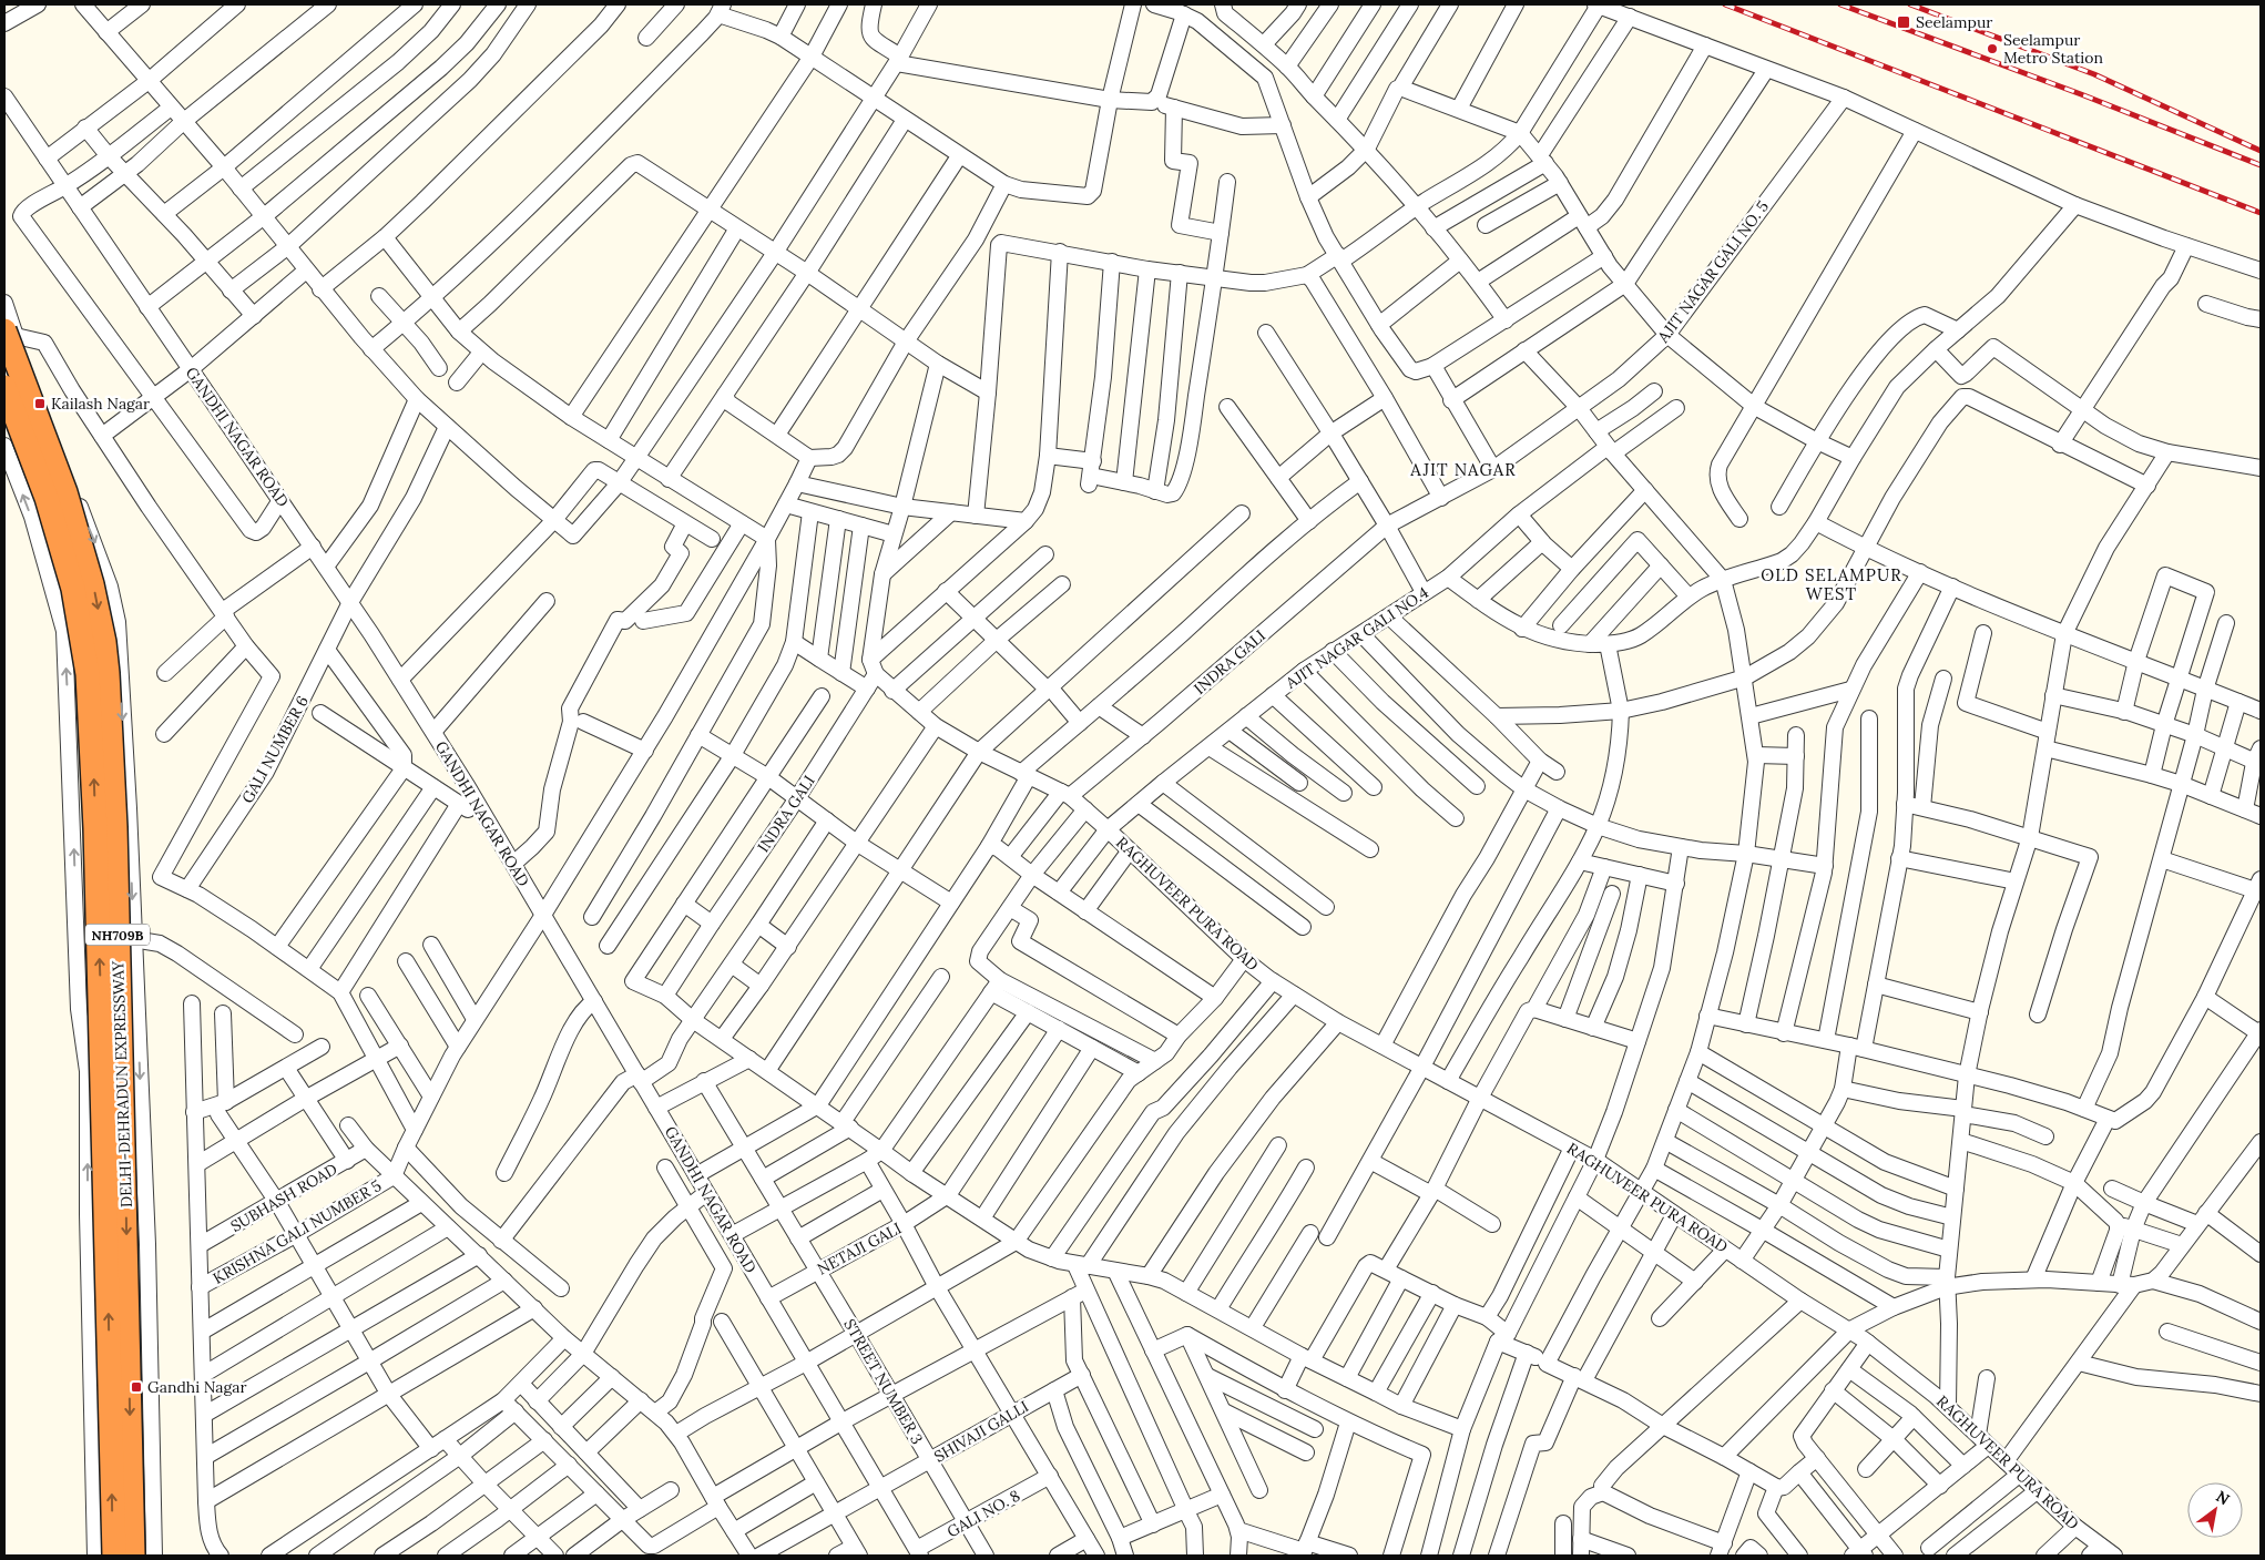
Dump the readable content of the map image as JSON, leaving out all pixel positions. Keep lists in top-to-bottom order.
{
  "streets": {
    "highway": ["NH709B", "DELHI-DEHRADUN EXPRESSWAY"],
    "street": [
      "AJIT NAGAR GALI NO. 5",
      "GANDHI NAGAR ROAD",
      "AJIT NAGAR GALI NO.4",
      "INDRA GALI",
      "GALI NUMBER 6",
      "RAGHUVEER PURA ROAD",
      "SUBHASH ROAD",
      "KRISHNA GALI NUMBER 5",
      "NETAJI GALI",
      "STREET NUMBER 3",
      "SHIVAJI GALLI",
      "GALI NO. 8"
    ]
  },
  "crossings": [
    ["AJIT NAGAR GALI NO. 5", "INDRA GALI"],
    ["GANDHI NAGAR ROAD", "GALI NUMBER 6"],
    ["GANDHI NAGAR ROAD", "NETAJI GALI"],
    ["GANDHI NAGAR ROAD", "SHIVAJI GALLI"],
    ["GANDHI NAGAR ROAD", "GALI NO. 8"],
    ["AJIT NAGAR GALI NO.4", "RAGHUVEER PURA ROAD"],
    ["NETAJI GALI", "STREET NUMBER 3"],
    ["STREET NUMBER 3", "SHIVAJI GALLI"],
    ["STREET NUMBER 3", "GALI NO. 8"]
  ],
  "districts": ["AJIT NAGAR", "OLD SELAMPUR WEST"],
  "places": {
    "transit": ["Seelampur", "Kailash Nagar", "Gandhi Nagar"],
    "other": ["Seelampur Metro Station"]
  },
  "north": "top right"
}
